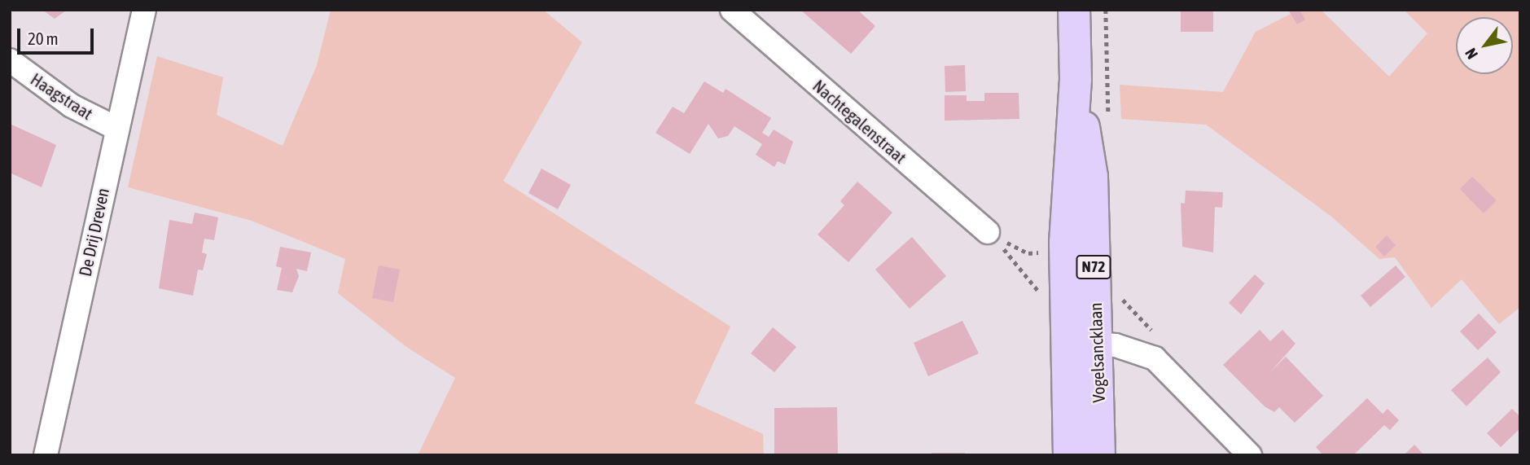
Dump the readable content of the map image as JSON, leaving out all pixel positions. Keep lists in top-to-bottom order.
{
  "streets": {
    "main road": ["N72", "Vogelsancklaan"],
    "street": ["Haagstraat", "Nachtegalenstraat", "De Drij Dreven"]
  },
  "crossings": [
    ["Haagstraat", "De Drij Dreven"]
  ],
  "scale_bar": "20 m",
  "north": "bottom left"
}
